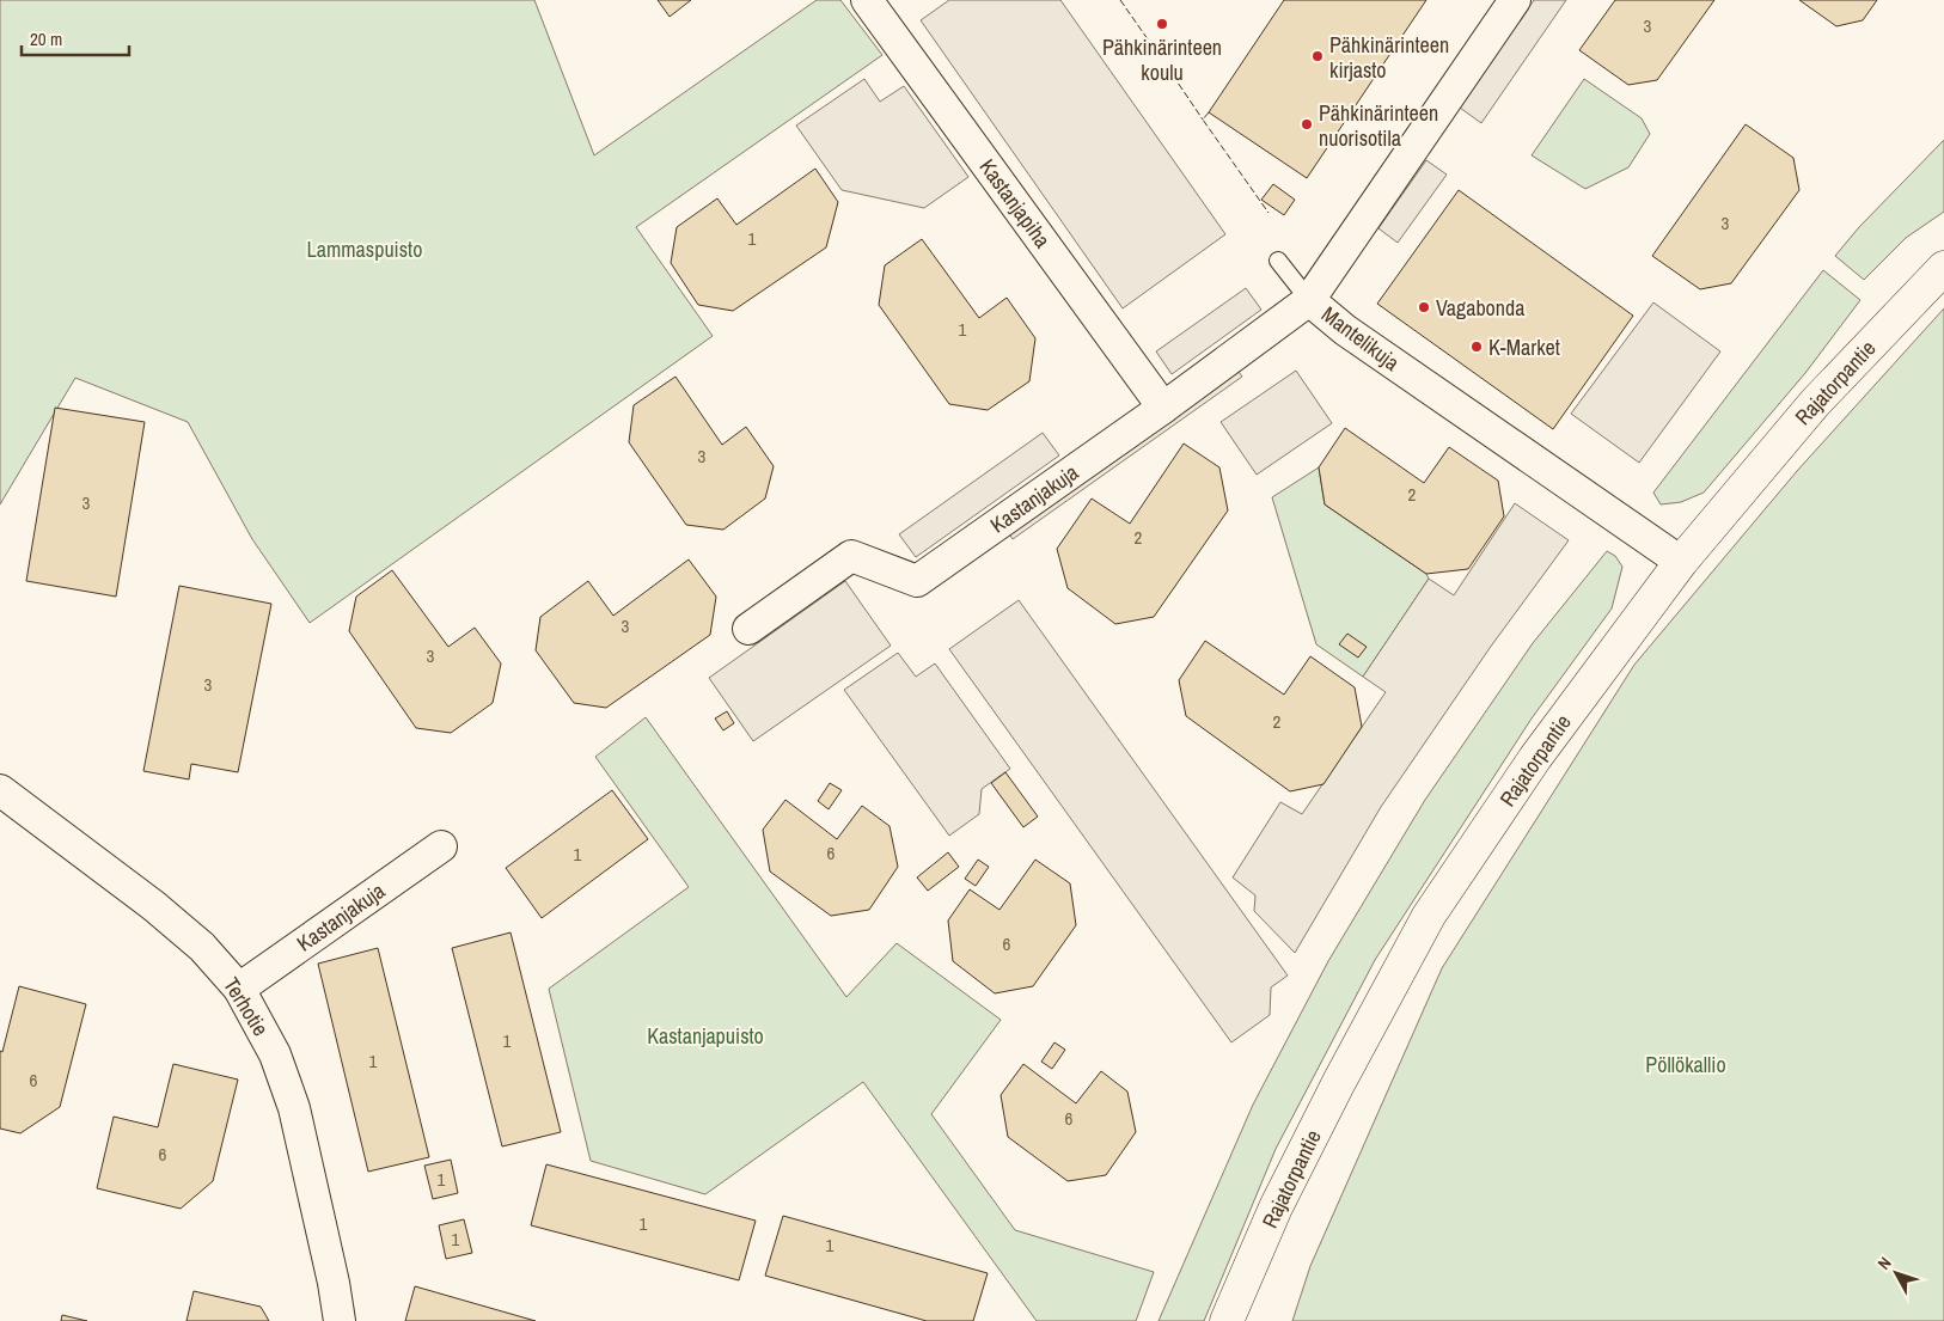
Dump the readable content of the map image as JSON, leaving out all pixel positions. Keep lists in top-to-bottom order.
{
  "streets": {
    "main road": ["Rajatorpantie"],
    "street": [
      "Kastanjapiha",
      "Mantelikuja",
      "Kastanjakuja",
      "Terhotie"
    ]
  },
  "crossings": [
    ["Kastanjapiha", "Kastanjakuja"],
    ["Mantelikuja", "Rajatorpantie"],
    ["Mantelikuja", "Kastanjakuja"],
    ["Kastanjakuja", "Terhotie"]
  ],
  "parks": ["Lammaspuisto", "Kastanjapuisto", "Pöllökallio"],
  "places": [
    "Pähkinärinteen koulu",
    "Pähkinärinteen kirjasto",
    "Pähkinärinteen nuorisotila",
    "Vagabonda",
    "K-Market"
  ],
  "house_numbers": [
    "3",
    "3",
    "1",
    "1",
    "3",
    "2",
    "3",
    "2",
    "3",
    "3",
    "3",
    "2",
    "6",
    "1",
    "6",
    "1",
    "1",
    "6",
    "6",
    "6",
    "1",
    "1",
    "1",
    "1"
  ],
  "scale_bar": "20 m",
  "north": "top left"
}
